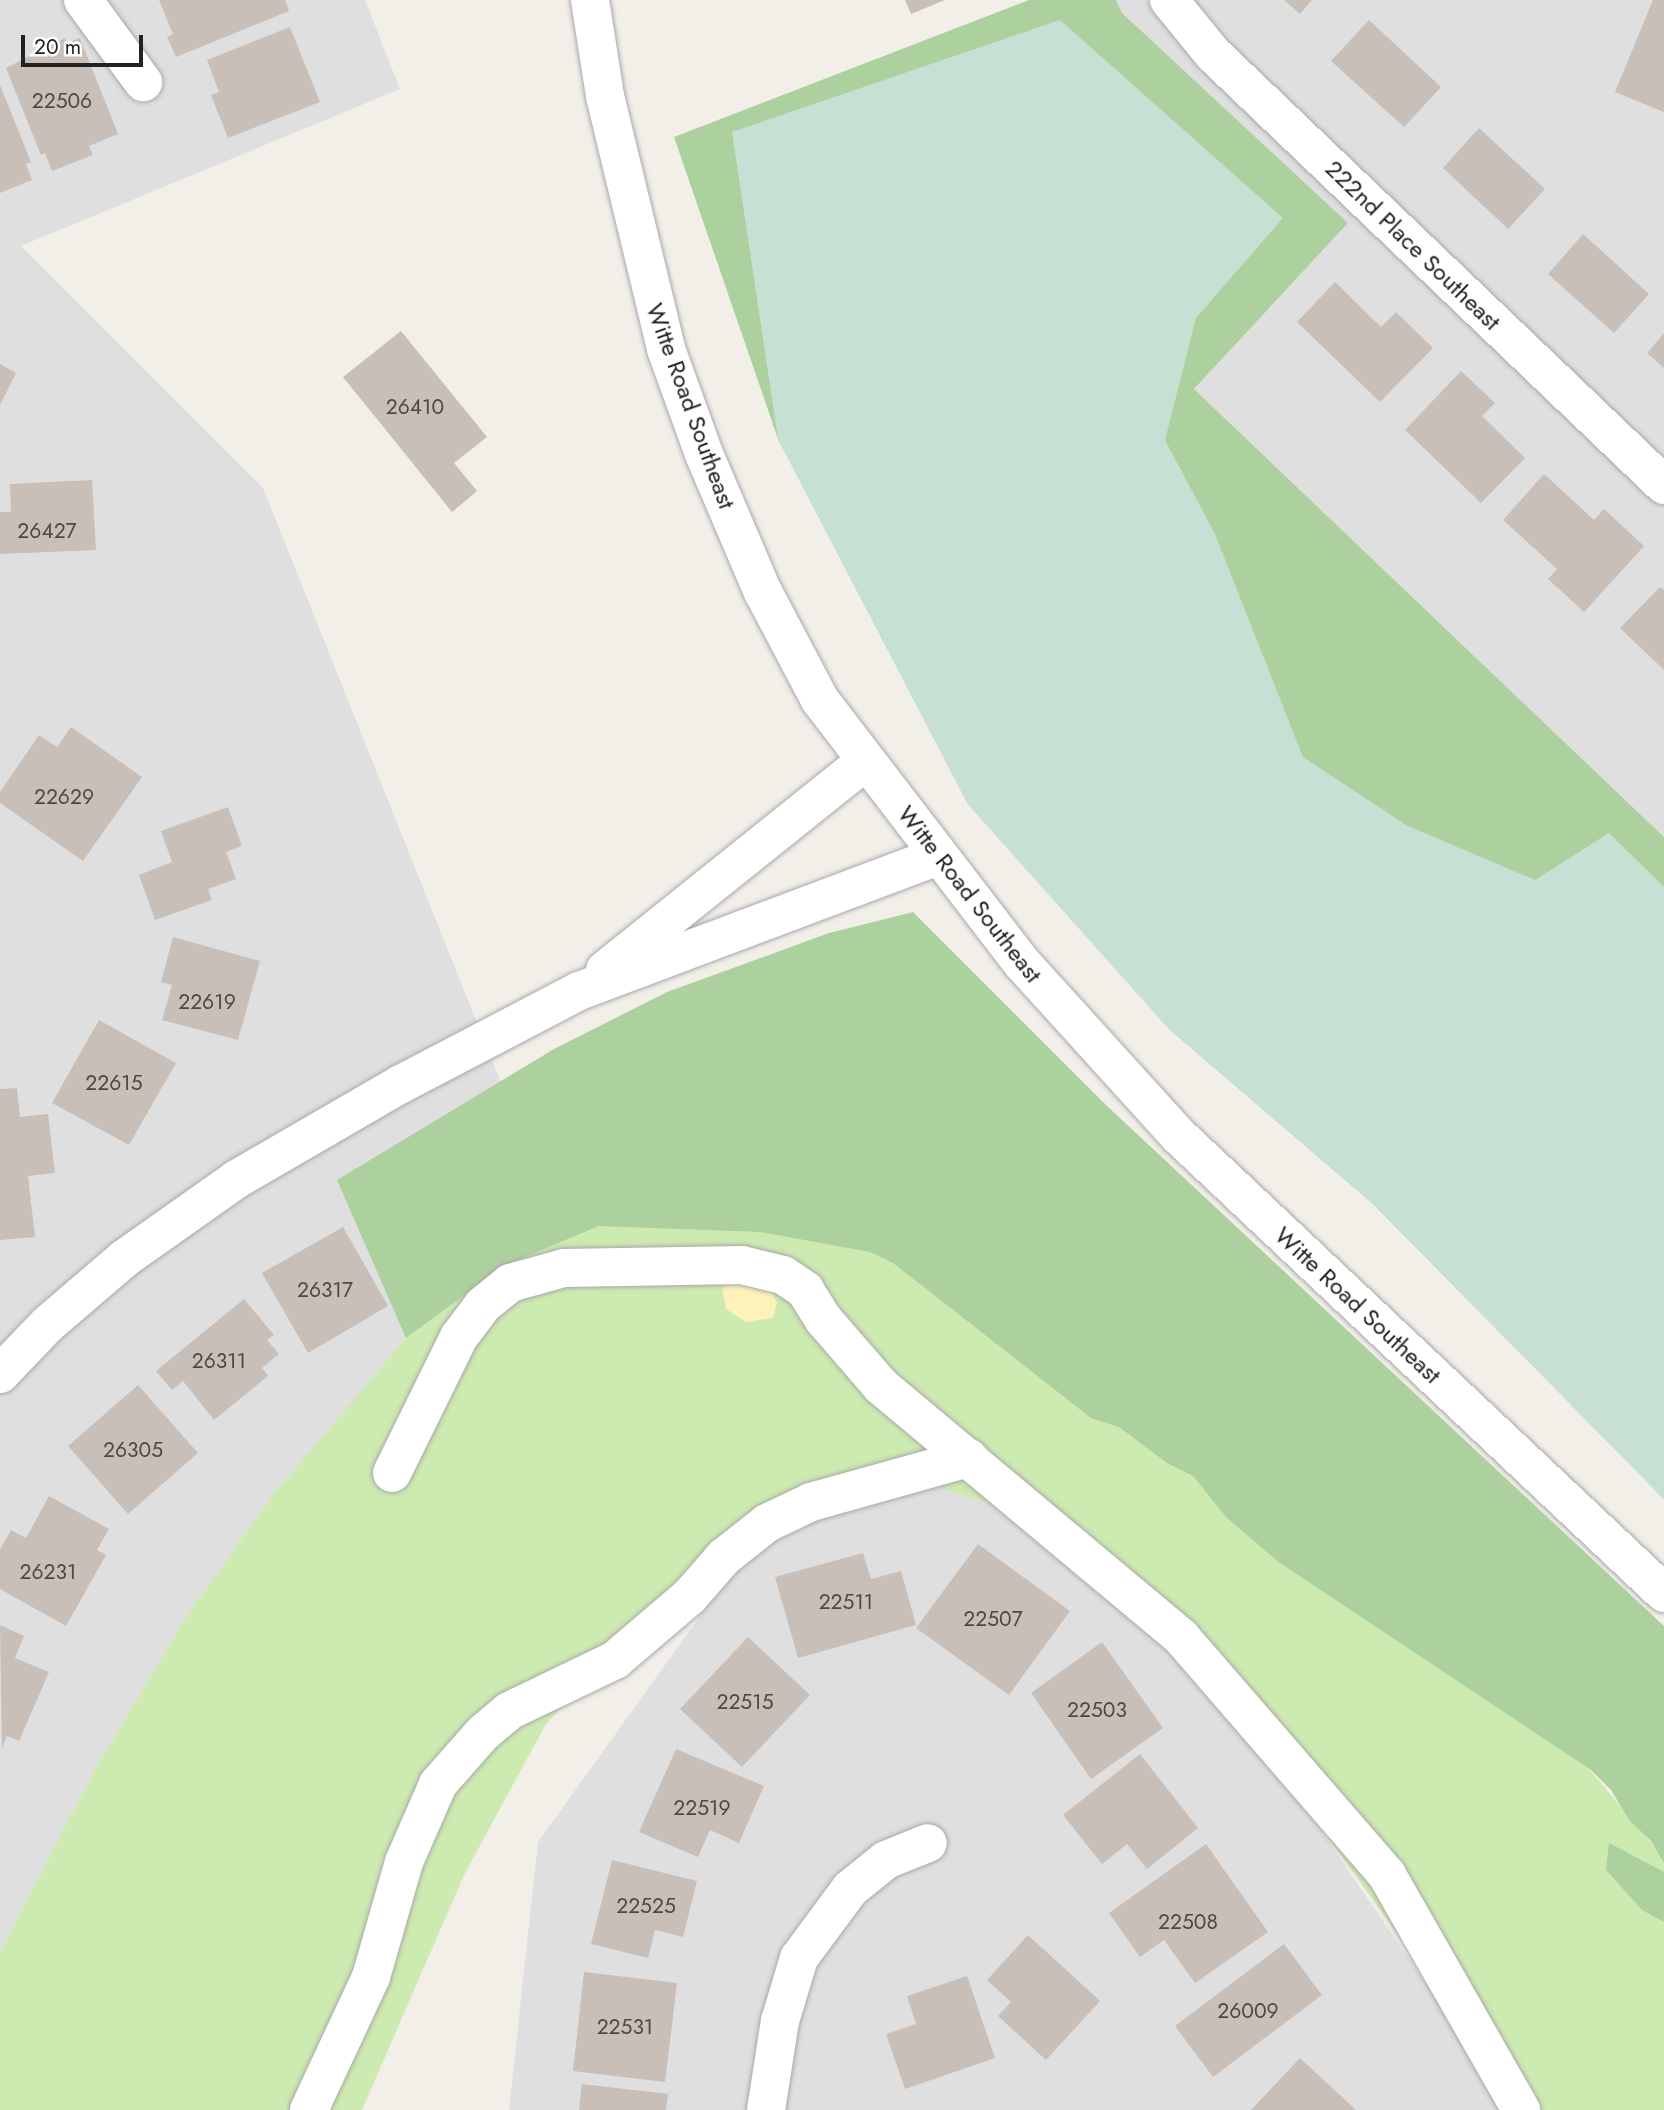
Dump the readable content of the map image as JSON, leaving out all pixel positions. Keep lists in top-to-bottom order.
{
  "streets": {
    "street": ["222nd Place Southeast", "Witte Road Southeast"]
  },
  "house_numbers": [
    "22506",
    "26410",
    "26427",
    "22629",
    "22619",
    "22615",
    "26317",
    "26311",
    "26305",
    "26231",
    "22511",
    "22507",
    "22515",
    "22503",
    "22519",
    "22525",
    "22508",
    "26009",
    "22531"
  ],
  "scale_bar": "20 m"
}
